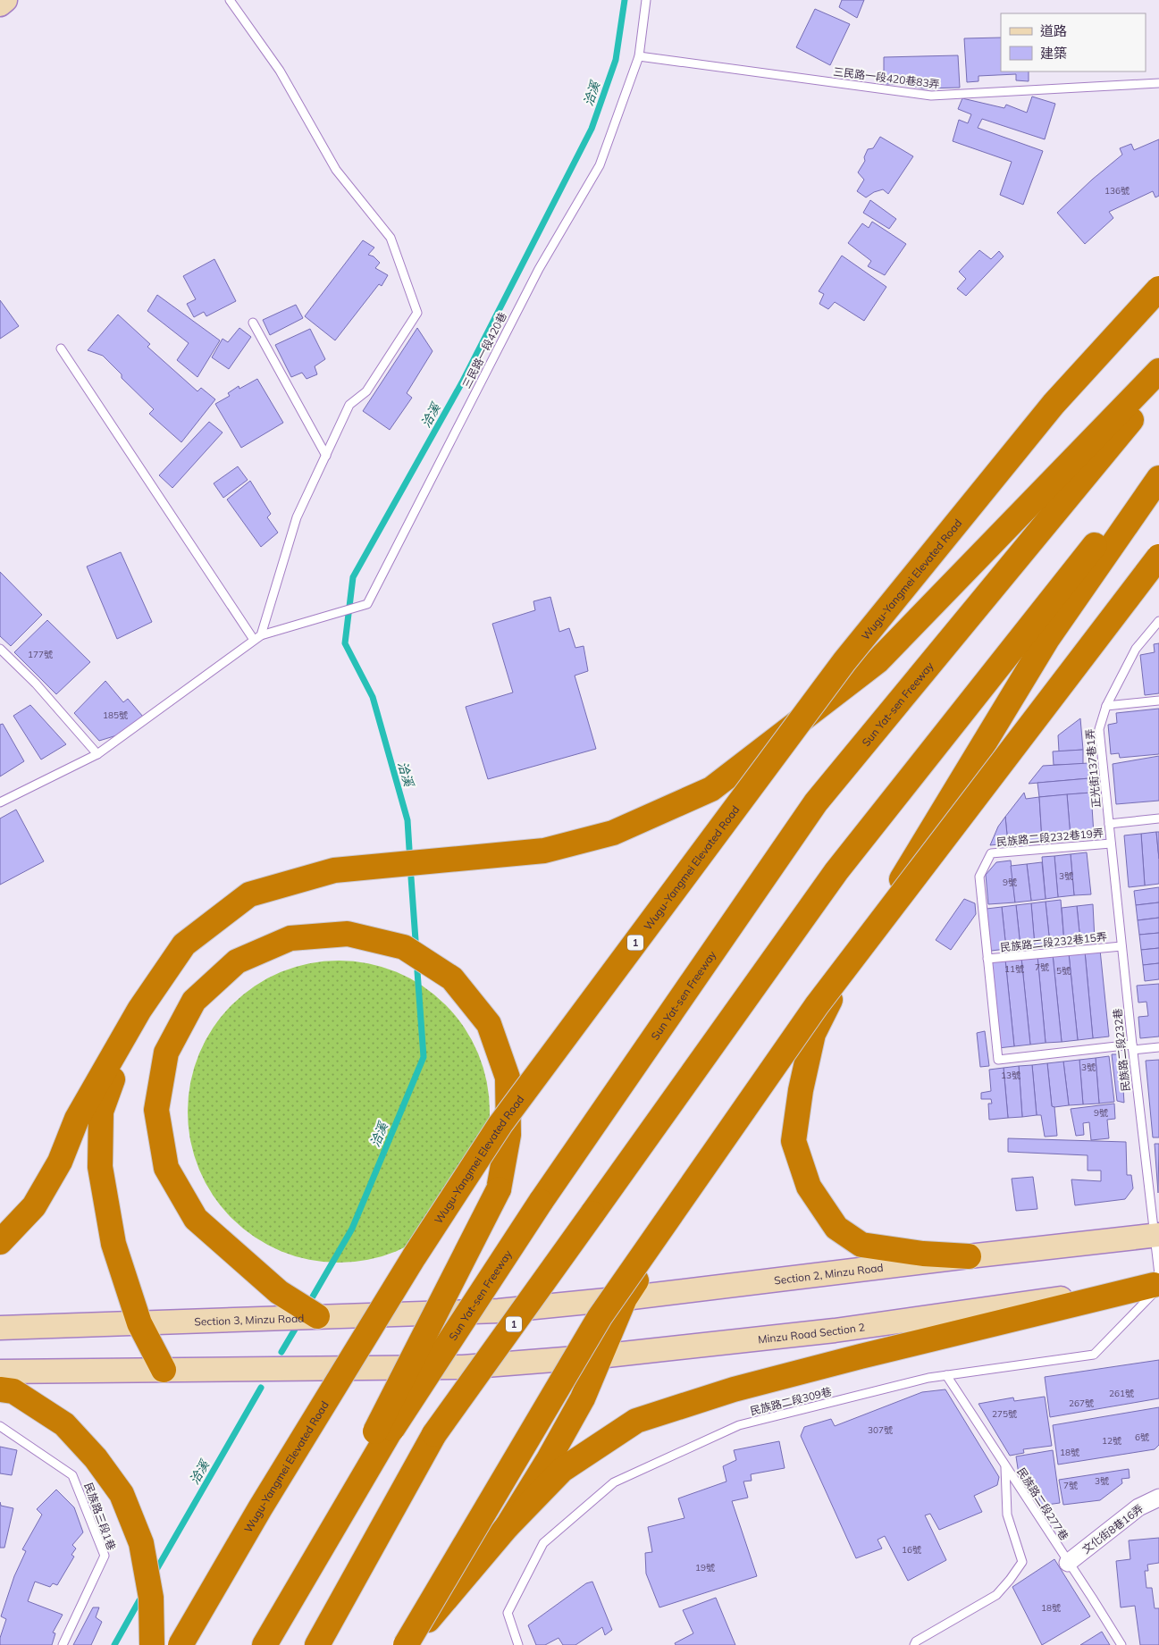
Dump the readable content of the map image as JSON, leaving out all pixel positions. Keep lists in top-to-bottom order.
{
  "streets": {
    "highway": ["Wugu-Yangmei Elevated Road", "Sun Yat-sen Freeway", "1"],
    "main road": ["Section 2, Minzu Road", "Section 3, Minzu Road", "Minzu Road Section 2"],
    "street": ["文化街8巷16弄"],
    "lane": [
      "三民路一段420巷83弄",
      "三民路一段420巷",
      "正光街137巷1弄",
      "民族路二段232巷19弄",
      "民族路二段232巷15弄",
      "民族路二段232巷",
      "民族路二段309巷",
      "民族路二段277巷",
      "民族路三段1巷"
    ]
  },
  "crossings": [
    ["三民路一段420巷83弄", "三民路一段420巷"],
    ["正光街137巷1弄", "民族路二段232巷"],
    ["民族路二段232巷19弄", "民族路二段232巷15弄"],
    ["民族路二段232巷19弄", "民族路二段232巷"],
    ["民族路二段232巷15弄", "民族路二段232巷"],
    ["民族路二段232巷", "Section 2, Minzu Road"],
    ["民族路二段232巷", "Minzu Road Section 2"],
    ["民族路二段232巷", "民族路二段309巷"],
    ["Section 2, Minzu Road", "Section 3, Minzu Road"],
    ["Minzu Road Section 2", "民族路二段309巷"],
    ["民族路二段309巷", "民族路二段277巷"],
    ["民族路二段277巷", "文化街8巷16弄"]
  ],
  "water": ["洽溪"],
  "house_numbers": [
    "136號",
    "177號",
    "185號",
    "3號",
    "9號",
    "7號",
    "11號",
    "5號",
    "3號",
    "13號",
    "9號",
    "261號",
    "267號",
    "275號",
    "307號",
    "6號",
    "12號",
    "18號",
    "3號",
    "7號",
    "16號",
    "19號",
    "18號"
  ],
  "legend": ["道路", "建築"]
}
